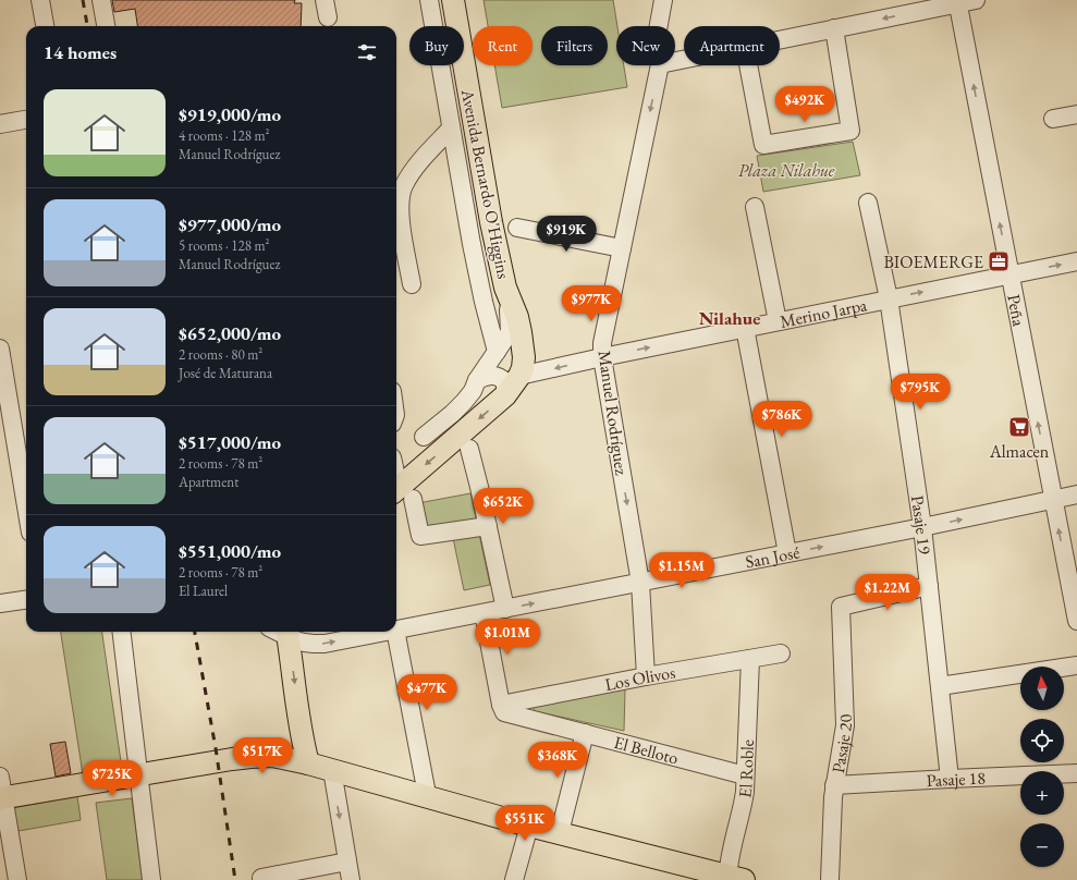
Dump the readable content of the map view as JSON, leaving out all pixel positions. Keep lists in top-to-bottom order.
{
  "streets": {
    "main road": ["Avenida Bernardo O'Higgins"],
    "street": [
      "Peña",
      "Merino Jarpa",
      "Manuel Rodríguez",
      "Pasaje 19",
      "San José",
      "Los Olivos",
      "Pasaje 20",
      "El Belloto",
      "El Roble",
      "Pasaje 18"
    ]
  },
  "crossings": [
    ["Avenida Bernardo O'Higgins", "Merino Jarpa"],
    ["Peña", "Merino Jarpa"],
    ["Peña", "San José"],
    ["Merino Jarpa", "Manuel Rodríguez"],
    ["Merino Jarpa", "Pasaje 19"],
    ["Manuel Rodríguez", "San José"],
    ["Manuel Rodríguez", "Los Olivos"],
    ["Pasaje 19", "San José"],
    ["Pasaje 19", "Pasaje 20"],
    ["Pasaje 19", "Pasaje 18"],
    ["Los Olivos", "El Belloto"],
    ["Los Olivos", "El Roble"],
    ["Pasaje 20", "Pasaje 18"],
    ["El Belloto", "El Roble"]
  ],
  "one_way": ["Peña", "San José"],
  "districts": ["Nilahue"],
  "parks": ["Plaza Nilahue"],
  "places": {
    "office": ["BIOEMERGE"],
    "supermarket": ["Almacen"]
  },
  "north": "top",
  "page": {
    "chip": [
      "Buy",
      "Rent",
      "Filters",
      "New",
      "Apartment"
    ],
    "heading": "14 homes",
    "list": [
      {
        "name": "$919,000/mo",
        "note": "4 rooms · 128 m² · Manuel Rodríguez"
      },
      {
        "name": "$977,000/mo",
        "note": "5 rooms · 128 m² · Manuel Rodríguez"
      },
      {
        "name": "$652,000/mo",
        "note": "2 rooms · 80 m² · José de Maturana"
      },
      {
        "name": "$517,000/mo",
        "note": "2 rooms · 78 m² · Apartment"
      },
      {
        "name": "$551,000/mo",
        "note": "2 rooms · 78 m² · El Laurel"
      }
    ],
    "price": [
      "$492K",
      "$919K",
      "$977K",
      "$795K",
      "$786K",
      "$652K",
      "$1.15M",
      "$1.22M",
      "$1.01M",
      "$477K",
      "$517K",
      "$368K",
      "$725K",
      "$551K"
    ],
    "map_buttons": ["+", "−"]
  }
}
